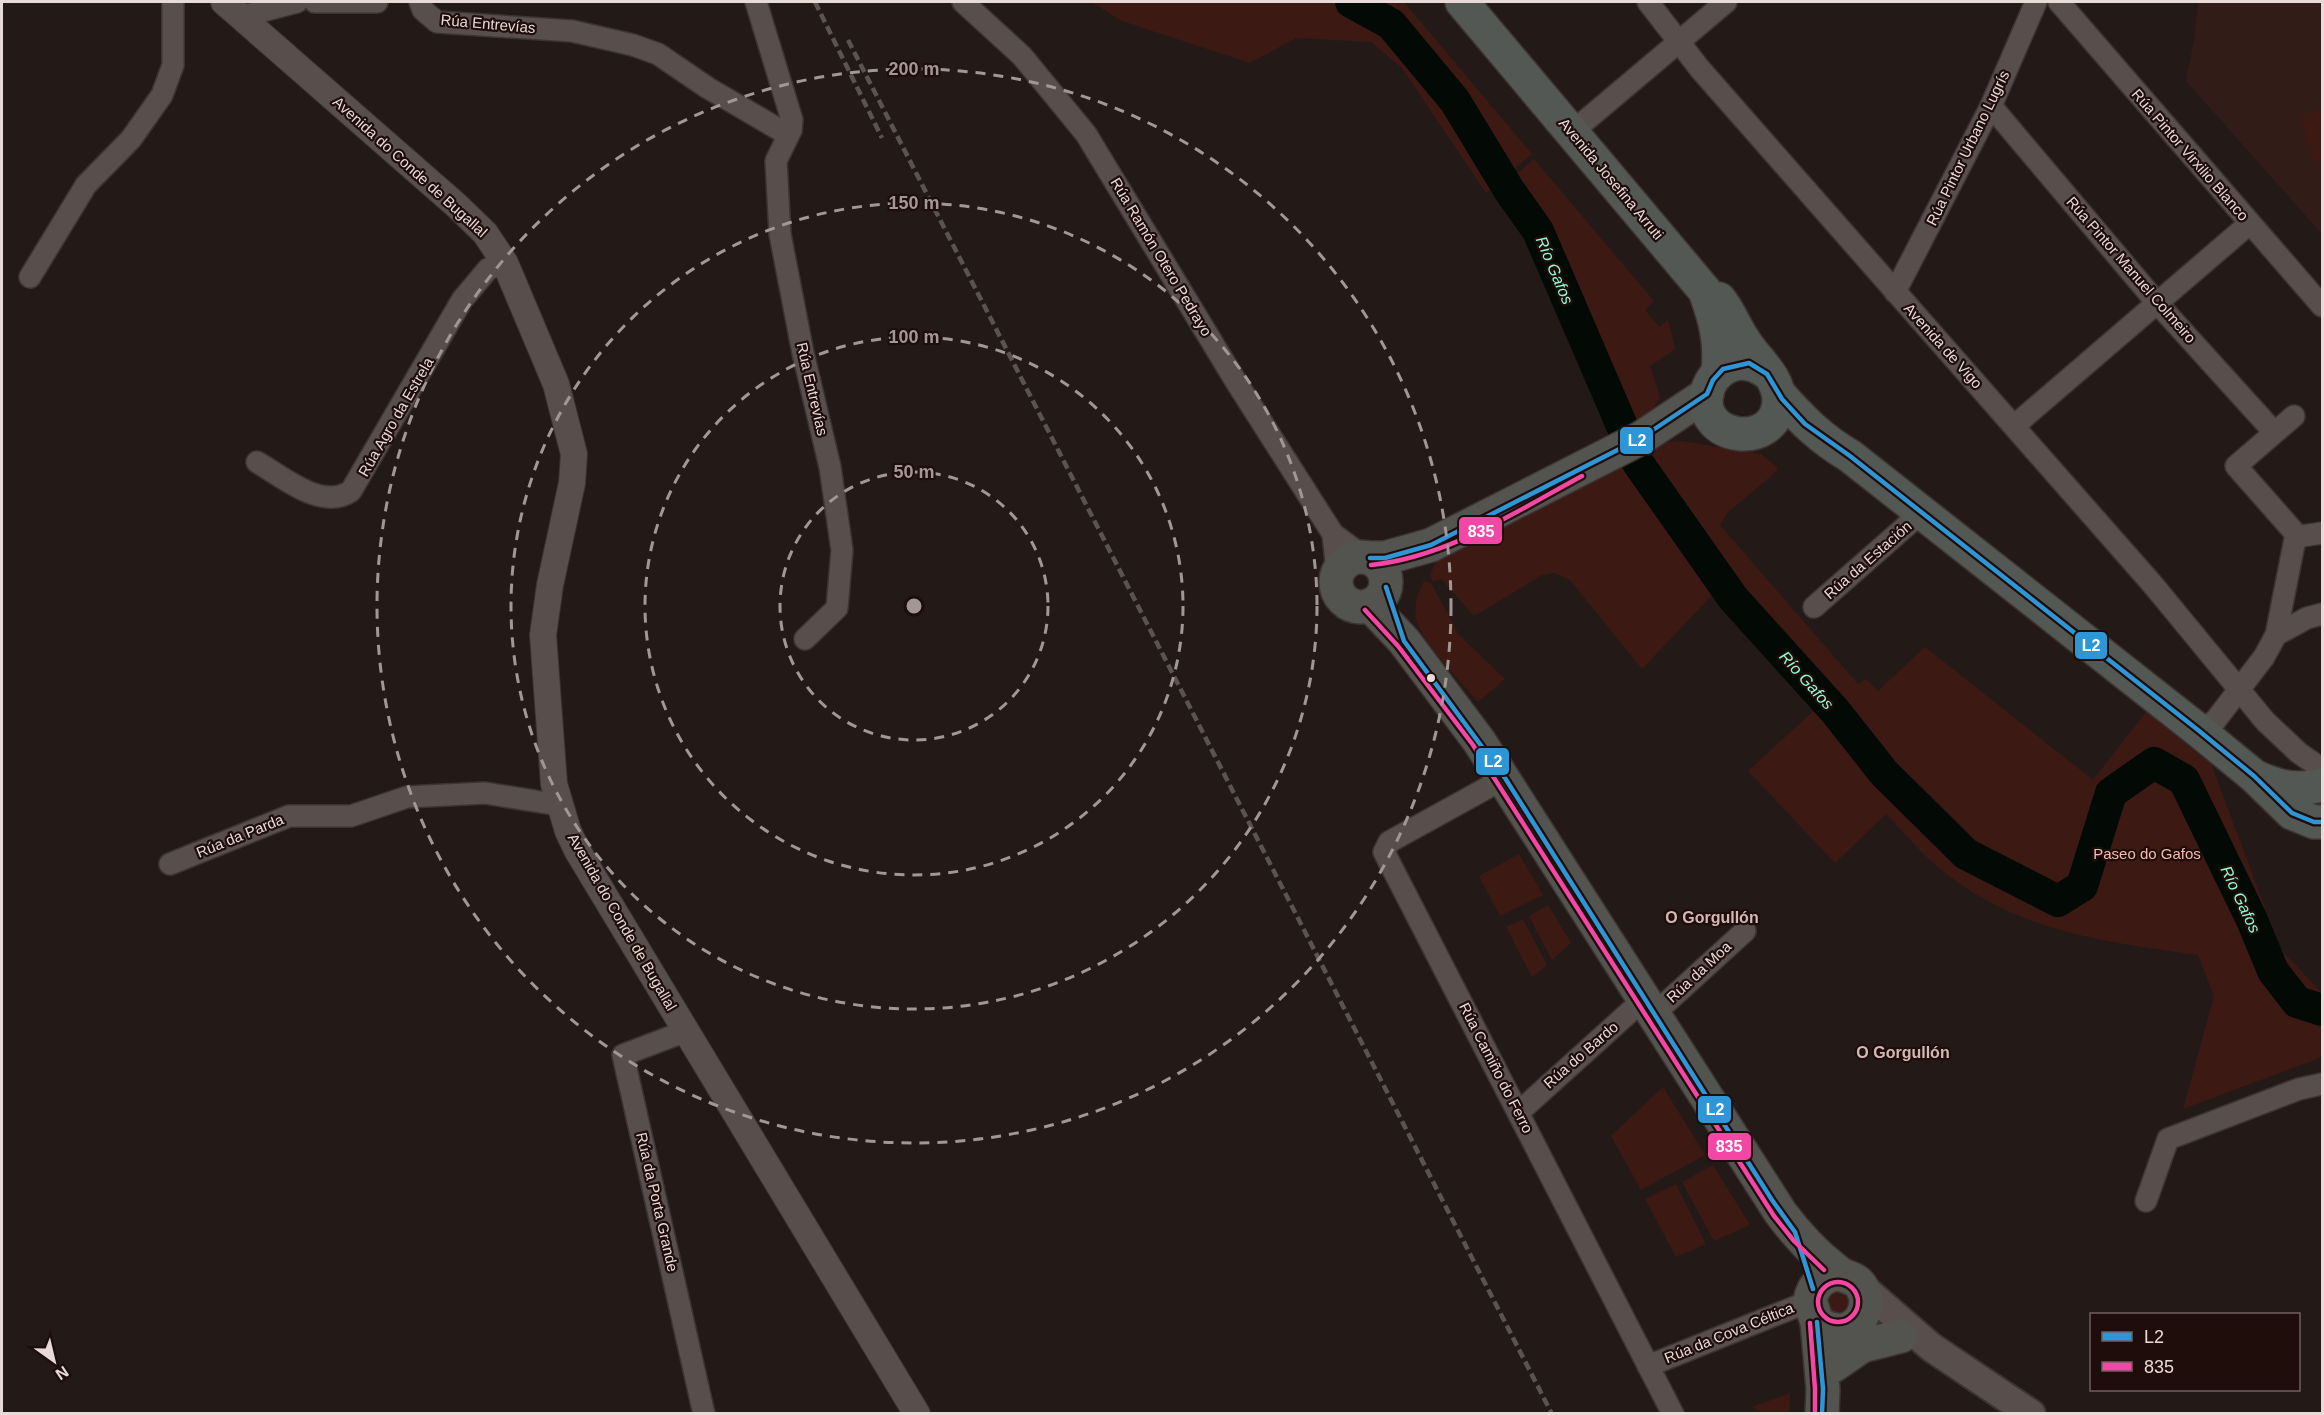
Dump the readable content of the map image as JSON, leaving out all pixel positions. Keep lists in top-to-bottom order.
{
  "streets": {
    "highway": ["Avenida Josefina Arruti", "Rúa da Estación"],
    "street": [
      "Rúa Entrevías",
      "Rúa Pintor Urbano Lugrís",
      "Rúa Pintor Virxilio Blanco",
      "Avenida do Conde de Bugallal",
      "Rúa Ramón Otero Pedrayo",
      "Rúa Pintor Manuel Colmeiro",
      "Avenida de Vigo",
      "Rúa Agro da Estrela",
      "Rúa da Parda",
      "Rúa da Moa",
      "Rúa do Bardo",
      "Rúa Camiño do Ferro",
      "Rúa da Porta Grande",
      "Rúa da Cova Céltica"
    ]
  },
  "crossings": [
    ["Rúa Pintor Urbano Lugrís", "Rúa Pintor Manuel Colmeiro"],
    ["Rúa Pintor Urbano Lugrís", "Avenida de Vigo"],
    ["Avenida do Conde de Bugallal", "Rúa Agro da Estrela"],
    ["Avenida do Conde de Bugallal", "Rúa da Parda"],
    ["Avenida do Conde de Bugallal", "Rúa da Porta Grande"],
    ["Avenida Josefina Arruti", "Rúa da Estación"],
    ["Rúa Ramón Otero Pedrayo", "Rúa da Estación"],
    ["Rúa da Moa", "Rúa do Bardo"],
    ["Rúa do Bardo", "Rúa Camiño do Ferro"],
    ["Rúa Camiño do Ferro", "Rúa da Cova Céltica"]
  ],
  "districts": ["O Gorgullón", "O Gorgullón"],
  "water": ["Río Gafos"],
  "parks": ["Paseo do Gafos"],
  "lines": ["transit line L2", "transit line 835"],
  "legend": ["L2", "835"],
  "north": "bottom right",
  "rings": [
    "200 m",
    "150 m",
    "100 m",
    "50 m"
  ]
}
